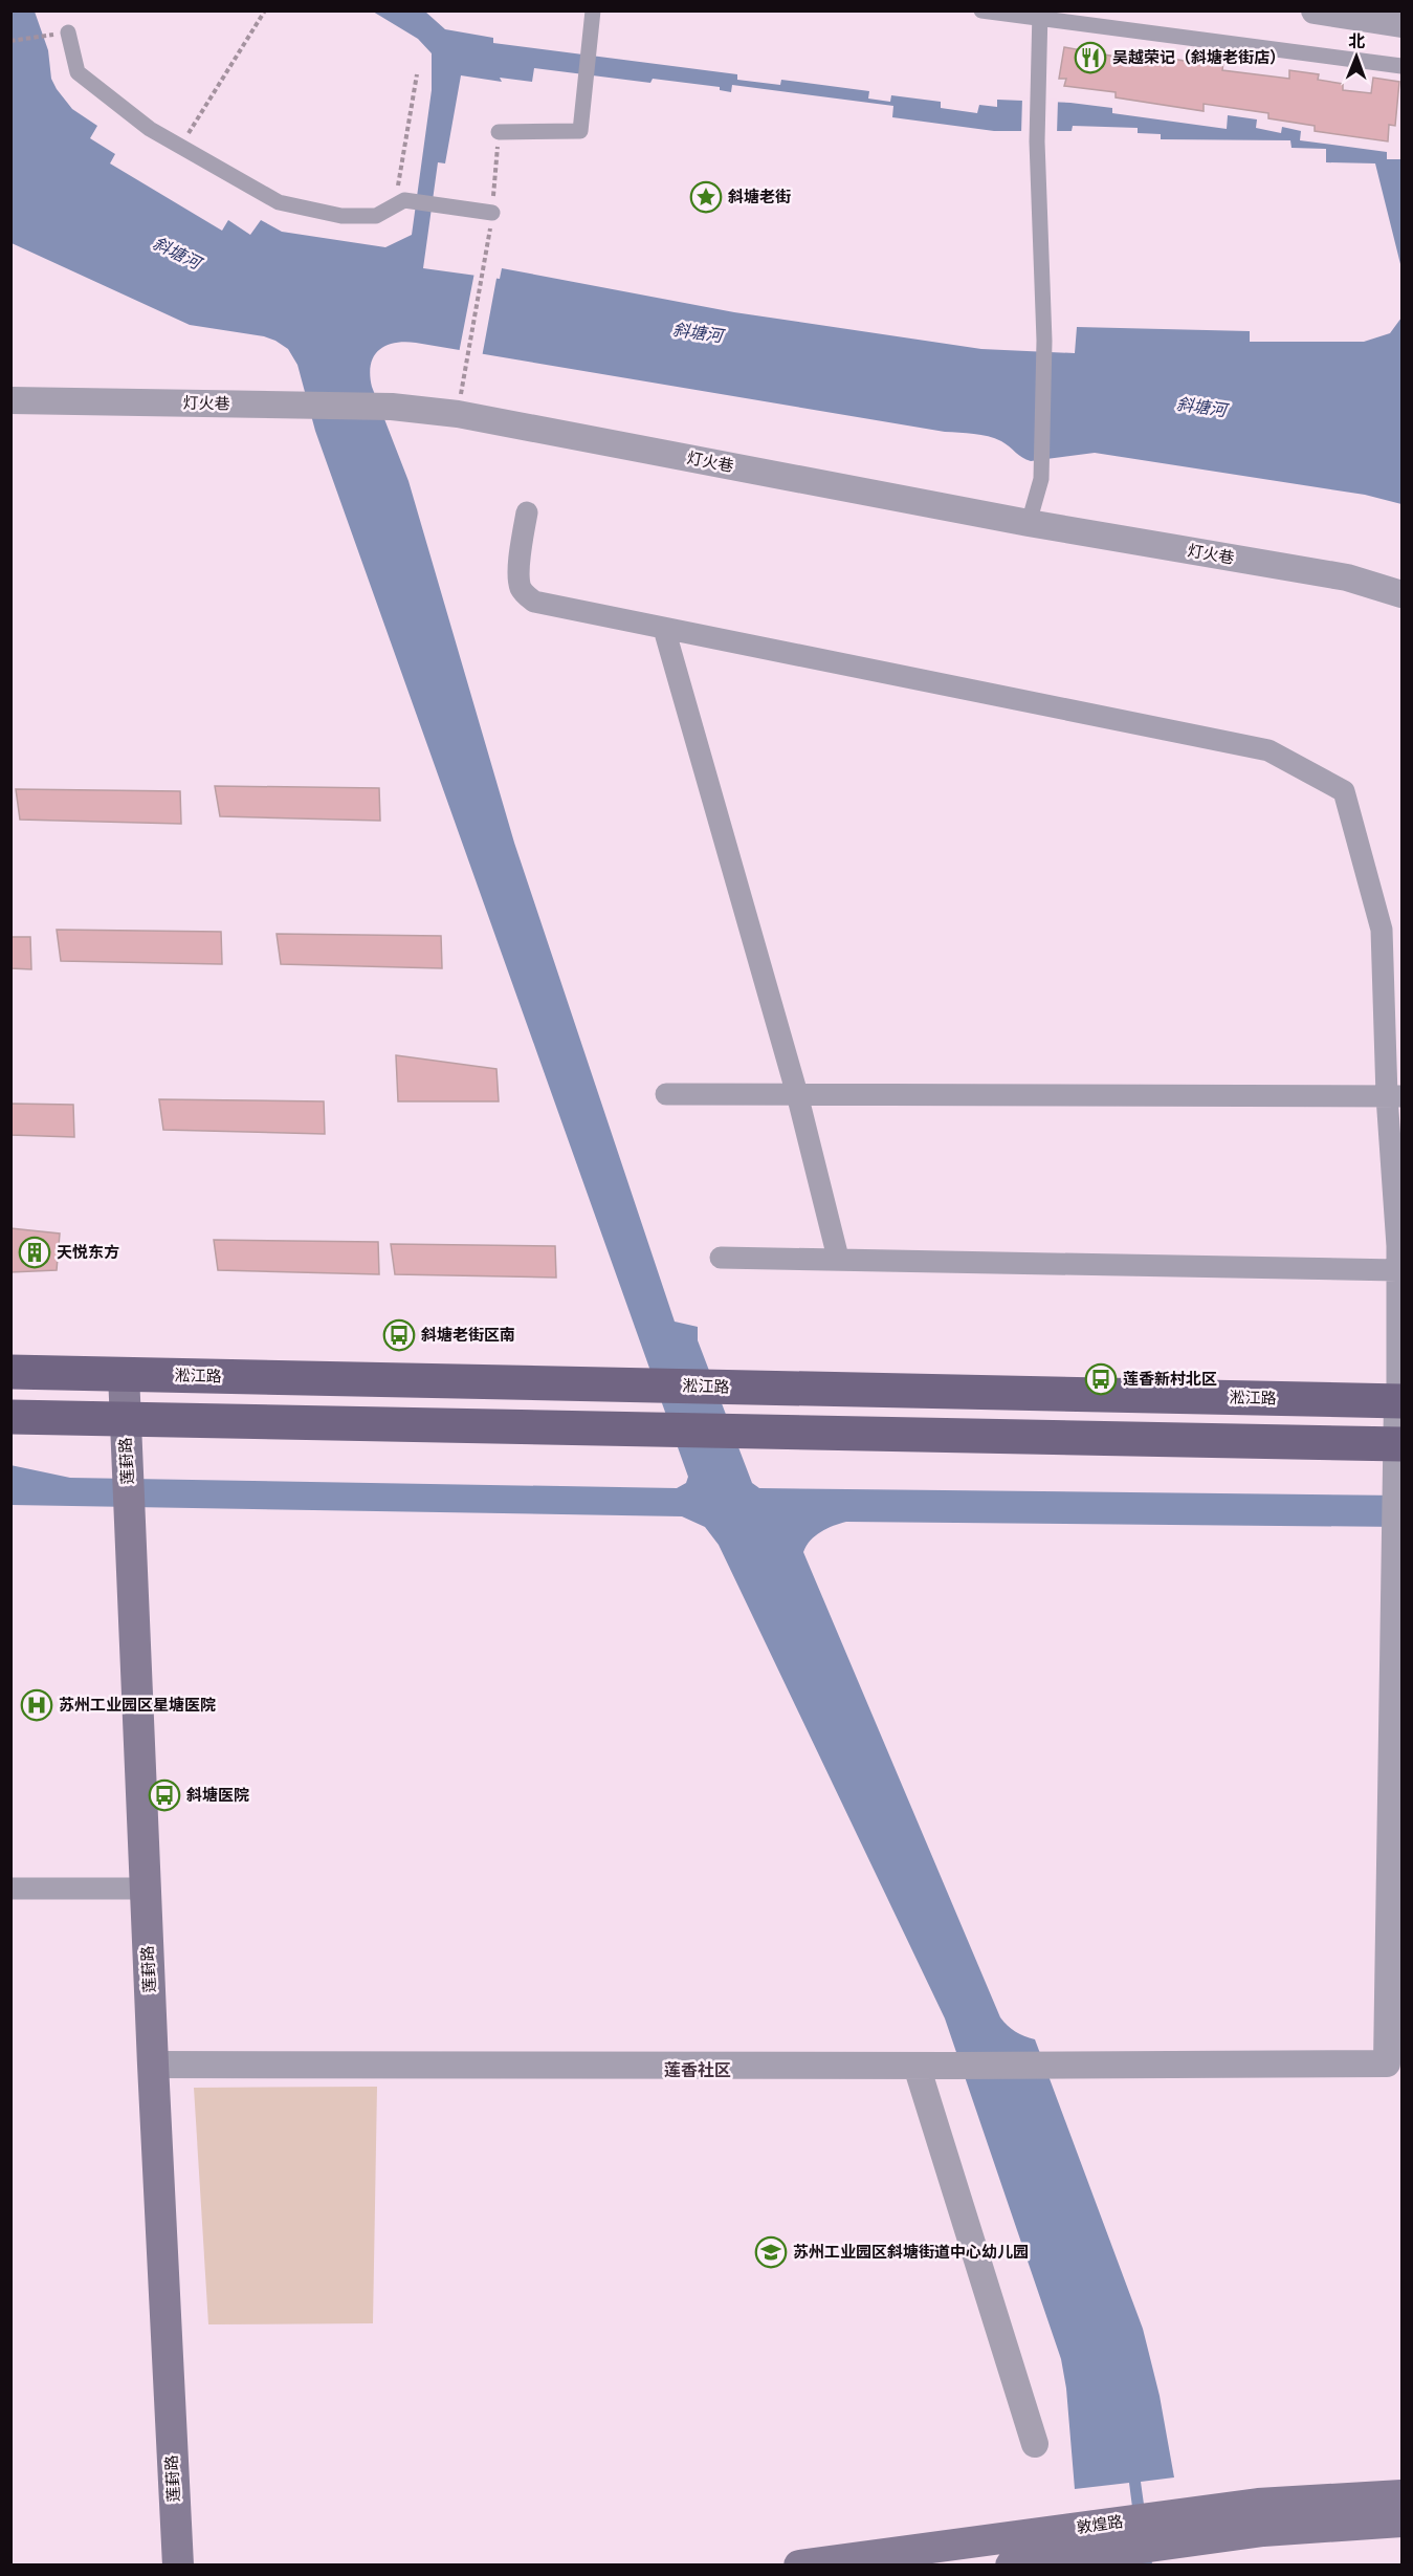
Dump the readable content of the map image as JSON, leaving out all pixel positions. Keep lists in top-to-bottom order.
{
  "streets": {
    "main road": ["淞江路", "莲葑路", "敦煌路"],
    "street": ["灯火巷"]
  },
  "crossings": [
    ["淞江路", "莲葑路"]
  ],
  "districts": ["莲香社区"],
  "water": ["斜塘河"],
  "places": {
    "restaurant": ["吴越荣记（斜塘老街店）"],
    "place": ["斜塘老街"],
    "building": ["天悦东方"],
    "bus stop": ["斜塘老街区南", "莲香新村北区", "斜塘医院"],
    "hospital": ["苏州工业园区星塘医院"],
    "school or university": ["苏州工业园区斜塘街道中心幼儿园"]
  },
  "north": "top"
}
